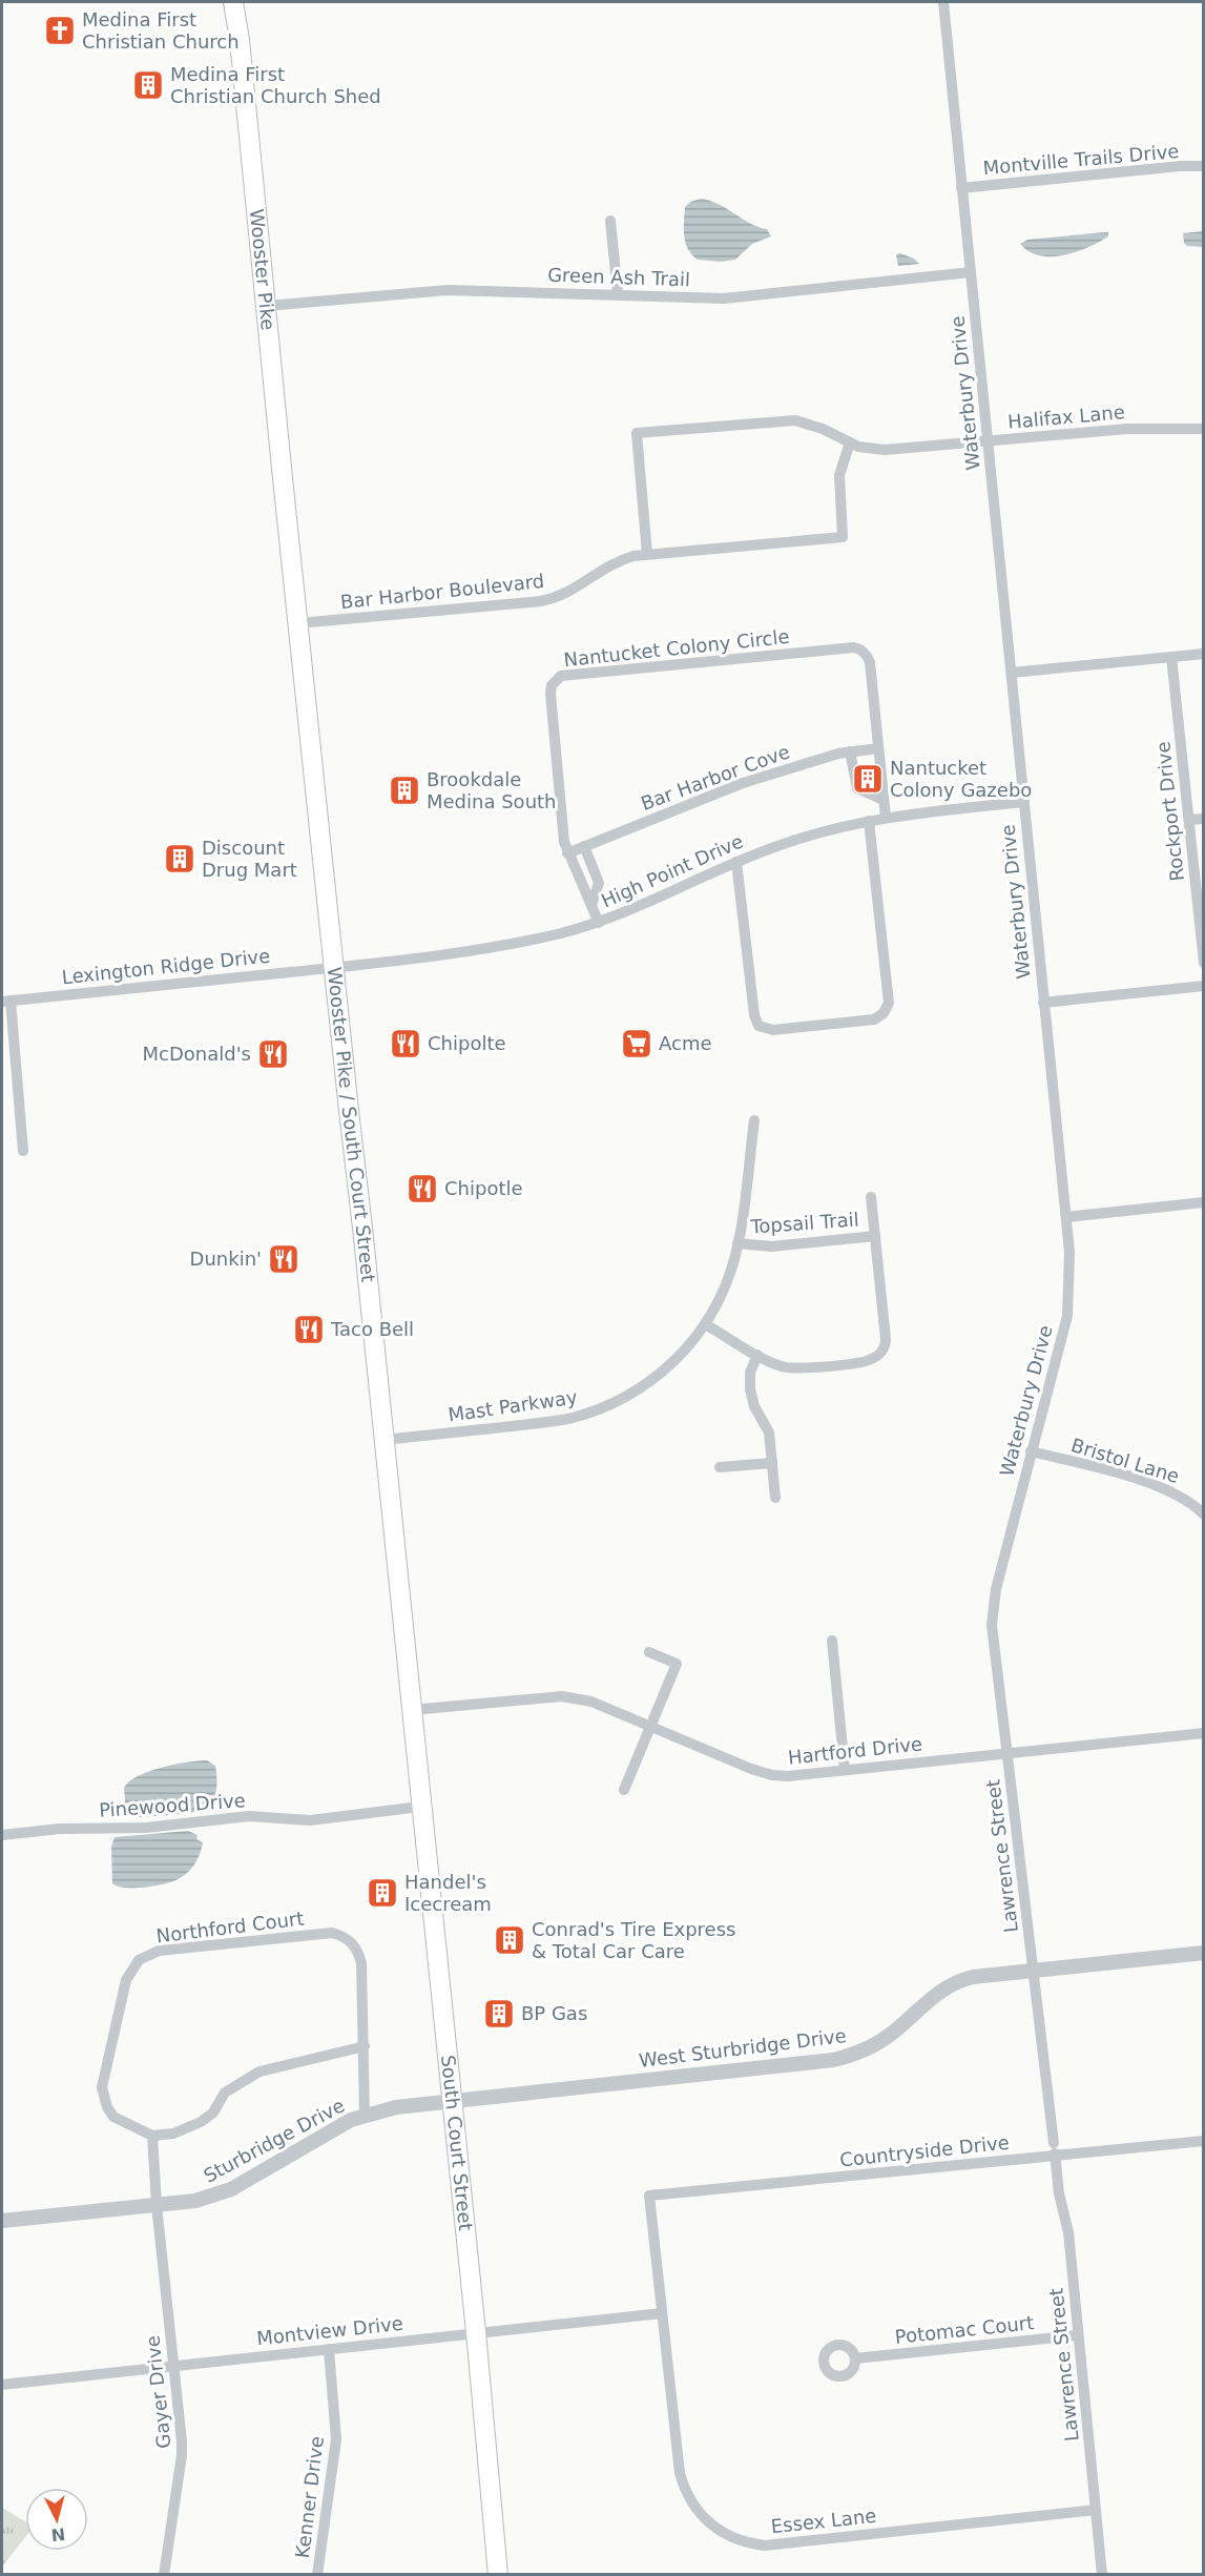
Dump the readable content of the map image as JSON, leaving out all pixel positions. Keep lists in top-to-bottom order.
{
  "streets": {
    "main road": ["Wooster Pike", "Wooster Pike / South Court Street", "South Court Street"],
    "street": [
      "Montville Trails Drive",
      "Green Ash Trail",
      "Waterbury Drive",
      "Halifax Lane",
      "Bar Harbor Boulevard",
      "Nantucket Colony Circle",
      "Bar Harbor Cove",
      "Rockport Drive",
      "High Point Drive",
      "Lexington Ridge Drive",
      "Topsail Trail",
      "Mast Parkway",
      "Bristol Lane",
      "Hartford Drive",
      "Pinewood Drive",
      "Lawrence Street",
      "Northford Court",
      "West Sturbridge Drive",
      "Sturbridge Drive",
      "Countryside Drive",
      "Potomac Court",
      "Montview Drive",
      "Gayer Drive",
      "Kenner Drive",
      "Essex Lane"
    ]
  },
  "crossings": [
    ["Montville Trails Drive", "Waterbury Drive"],
    ["Wooster Pike", "Green Ash Trail"],
    ["Wooster Pike", "Wooster Pike / South Court Street"],
    ["Green Ash Trail", "Waterbury Drive"],
    ["Waterbury Drive", "Halifax Lane"],
    ["Waterbury Drive", "High Point Drive"],
    ["Waterbury Drive", "Bristol Lane"],
    ["Waterbury Drive", "Hartford Drive"],
    ["Waterbury Drive", "Lawrence Street"],
    ["Halifax Lane", "Bar Harbor Boulevard"],
    ["Bar Harbor Boulevard", "Wooster Pike / South Court Street"],
    ["Nantucket Colony Circle", "Bar Harbor Cove"],
    ["Nantucket Colony Circle", "High Point Drive"],
    ["High Point Drive", "Lexington Ridge Drive"],
    ["High Point Drive", "Wooster Pike / South Court Street"],
    ["Lexington Ridge Drive", "Wooster Pike / South Court Street"],
    ["Wooster Pike / South Court Street", "Mast Parkway"],
    ["Wooster Pike / South Court Street", "Hartford Drive"],
    ["Wooster Pike / South Court Street", "South Court Street"],
    ["Topsail Trail", "Mast Parkway"],
    ["Hartford Drive", "Lawrence Street"],
    ["Hartford Drive", "South Court Street"],
    ["Pinewood Drive", "South Court Street"],
    ["Lawrence Street", "West Sturbridge Drive"],
    ["Lawrence Street", "Countryside Drive"],
    ["Lawrence Street", "Potomac Court"],
    ["Lawrence Street", "Essex Lane"],
    ["Northford Court", "Sturbridge Drive"],
    ["West Sturbridge Drive", "Sturbridge Drive"],
    ["West Sturbridge Drive", "South Court Street"],
    ["Sturbridge Drive", "South Court Street"],
    ["Sturbridge Drive", "Gayer Drive"],
    ["South Court Street", "Montview Drive"],
    ["Countryside Drive", "Essex Lane"],
    ["Montview Drive", "Gayer Drive"],
    ["Montview Drive", "Kenner Drive"],
    ["Montview Drive", "Essex Lane"]
  ],
  "places": {
    "church": ["Medina First Christian Church"],
    "building": [
      "Medina First Christian Church Shed",
      "Nantucket Colony Gazebo",
      "Brookdale Medina South",
      "Discount Drug Mart",
      "Handel's Icecream",
      "Conrad's Tire Express & Total Car Care",
      "BP Gas"
    ],
    "restaurant": [
      "Chipolte",
      "McDonald's",
      "Chipotle",
      "Dunkin'",
      "Taco Bell"
    ],
    "supermarket": ["Acme"]
  },
  "north": "bottom"
}
